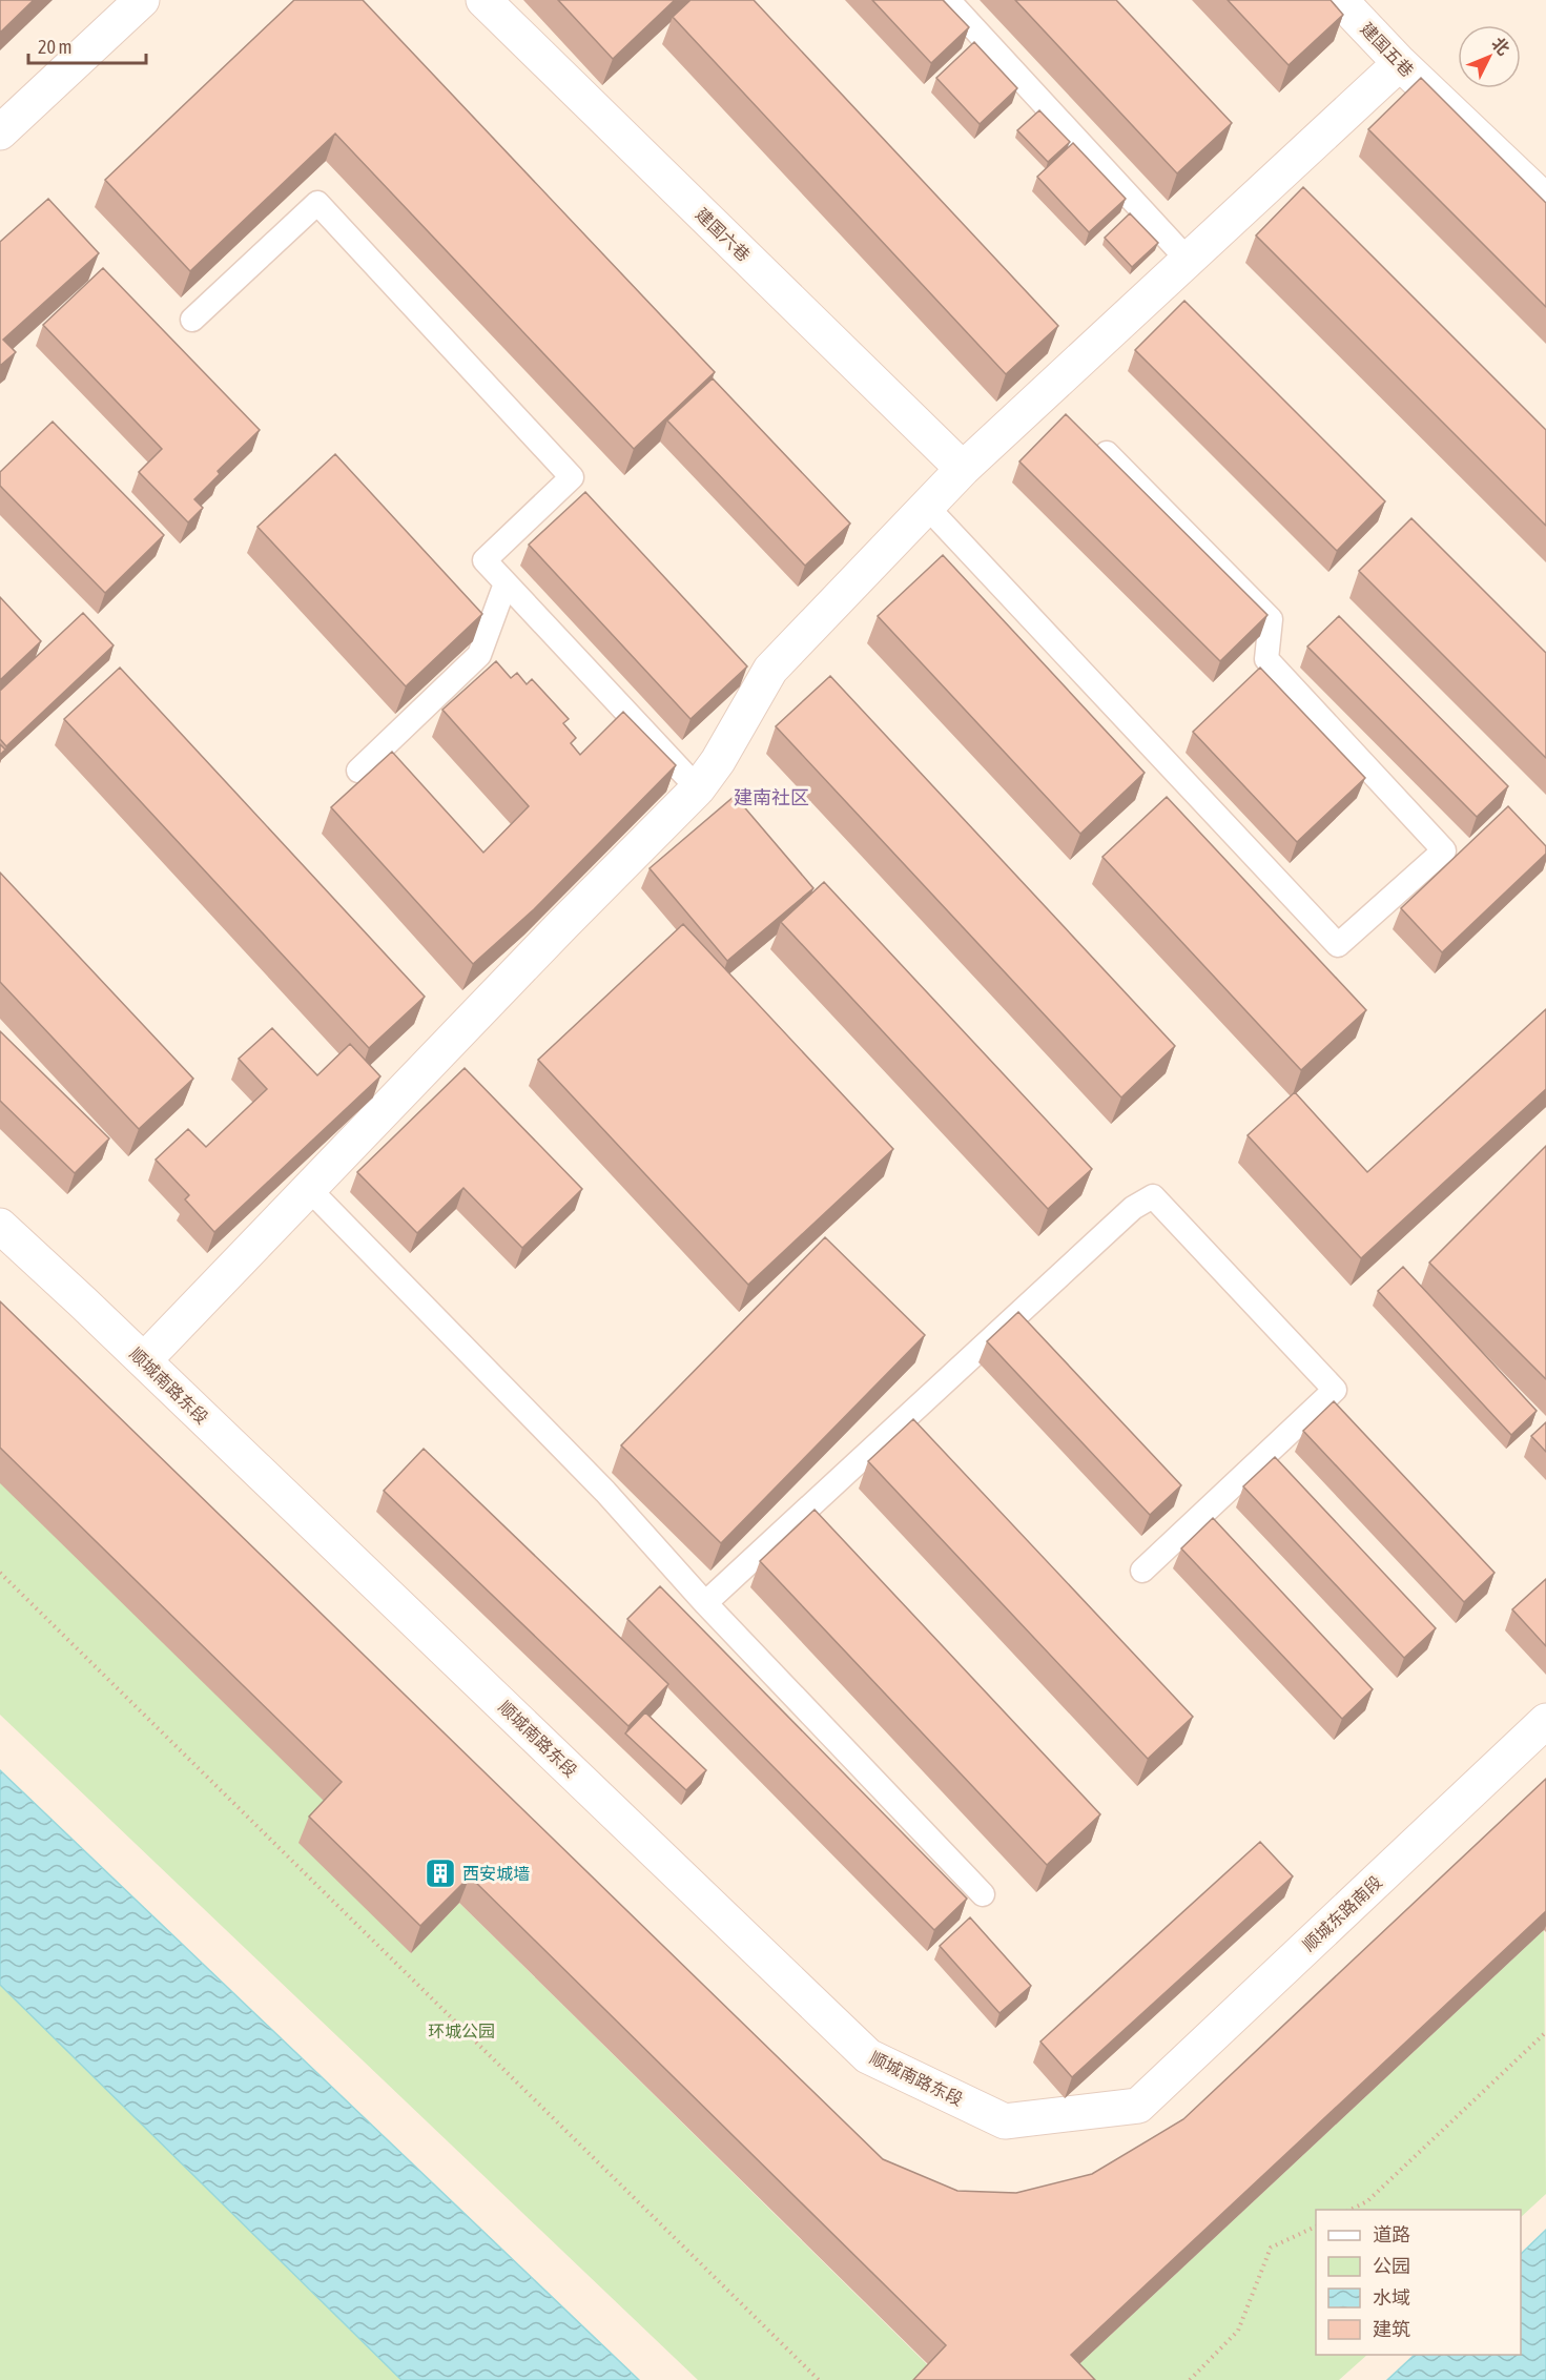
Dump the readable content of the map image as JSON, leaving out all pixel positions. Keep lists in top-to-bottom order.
{
  "streets": {
    "street": [
      "建国五巷",
      "建国六巷",
      "顺城南路东段",
      "顺城东路南段"
    ]
  },
  "crossings": [
    ["顺城南路东段", "顺城东路南段"]
  ],
  "districts": ["建南社区"],
  "parks": ["环城公园"],
  "places": {
    "building": ["西安城墙"]
  },
  "legend": [
    "道路",
    "公园",
    "水域",
    "建筑"
  ],
  "scale_bar": "20 m",
  "north": "top right"
}
